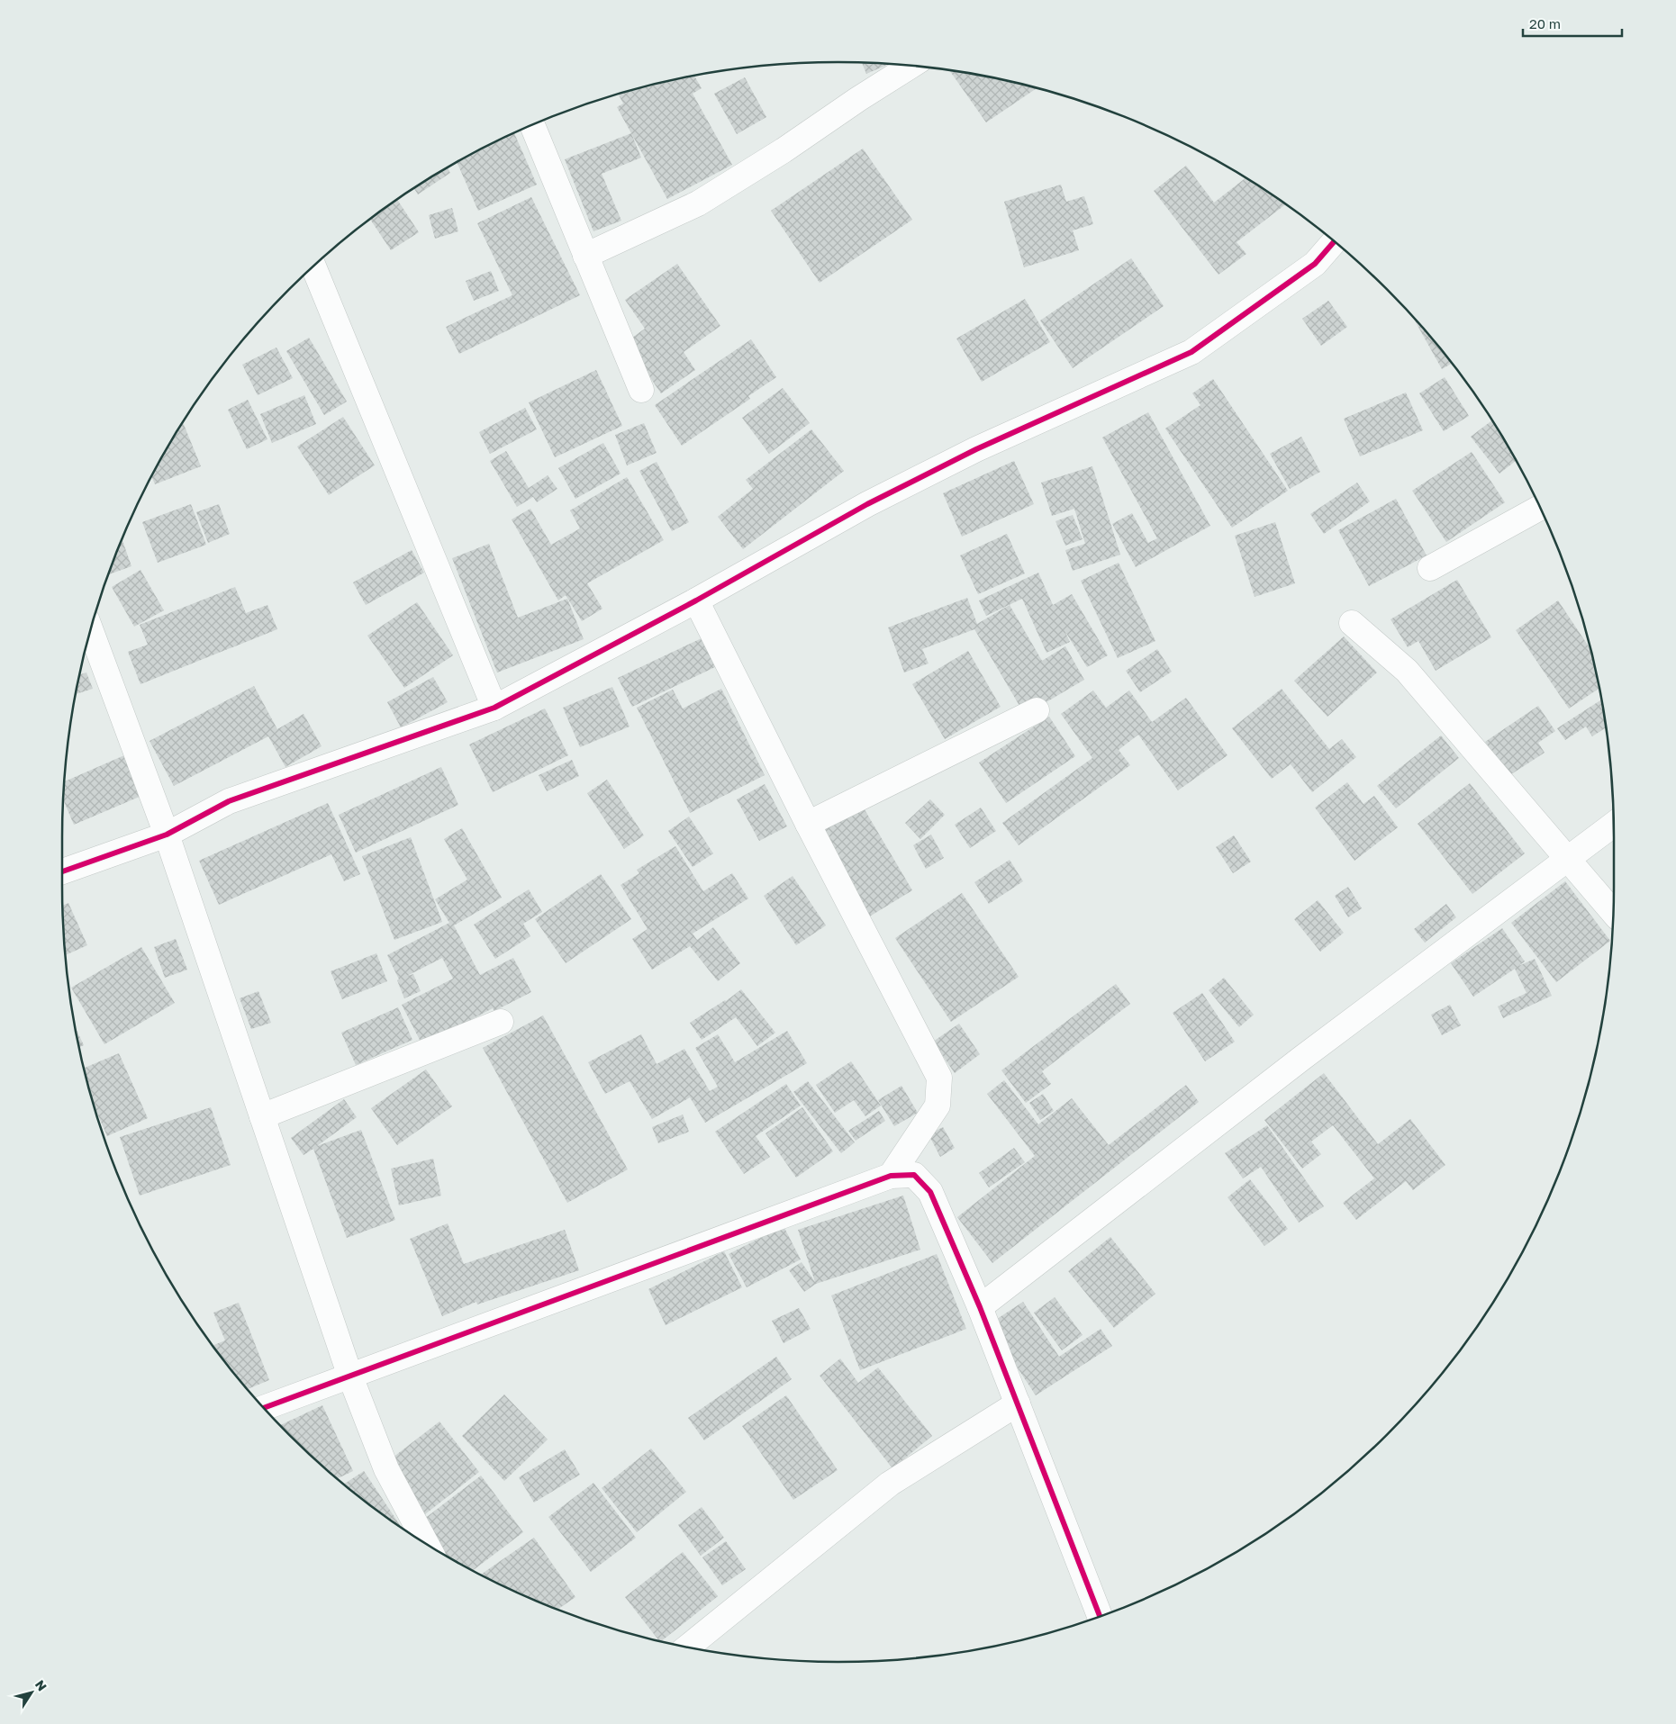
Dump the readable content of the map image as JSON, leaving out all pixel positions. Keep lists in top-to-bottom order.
{
  "scale_bar": "20 m",
  "north": "top right"
}
